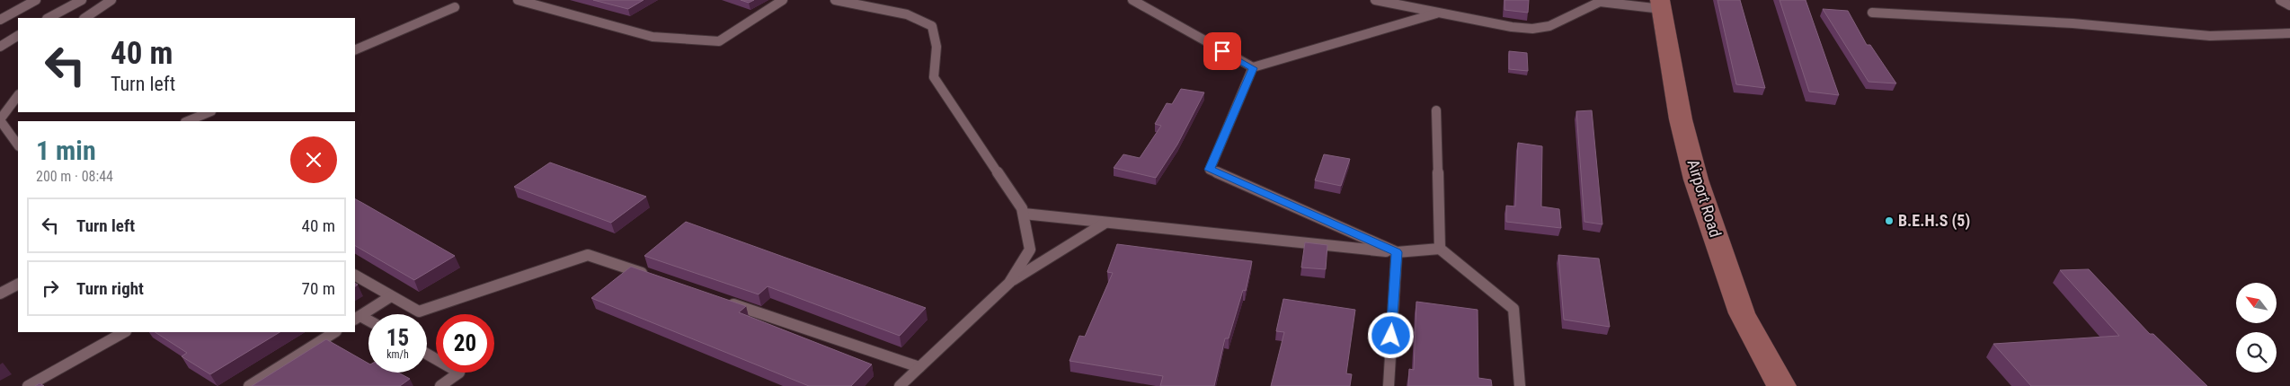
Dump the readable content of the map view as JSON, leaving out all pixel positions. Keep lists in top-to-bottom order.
{
  "streets": {
    "main road": ["Airport Road"]
  },
  "places": ["B.E.H.S (5)"],
  "north": "top left",
  "page": {
    "turn": ["40 m", "Turn left"],
    "heading": ["1 min", "200 m · 08:44"],
    "list": [
      {
        "name": "Turn left",
        "value": "40 m"
      },
      {
        "name": "Turn right",
        "value": "70 m"
      }
    ],
    "speed": "15 km/h",
    "limit": "20"
  }
}
